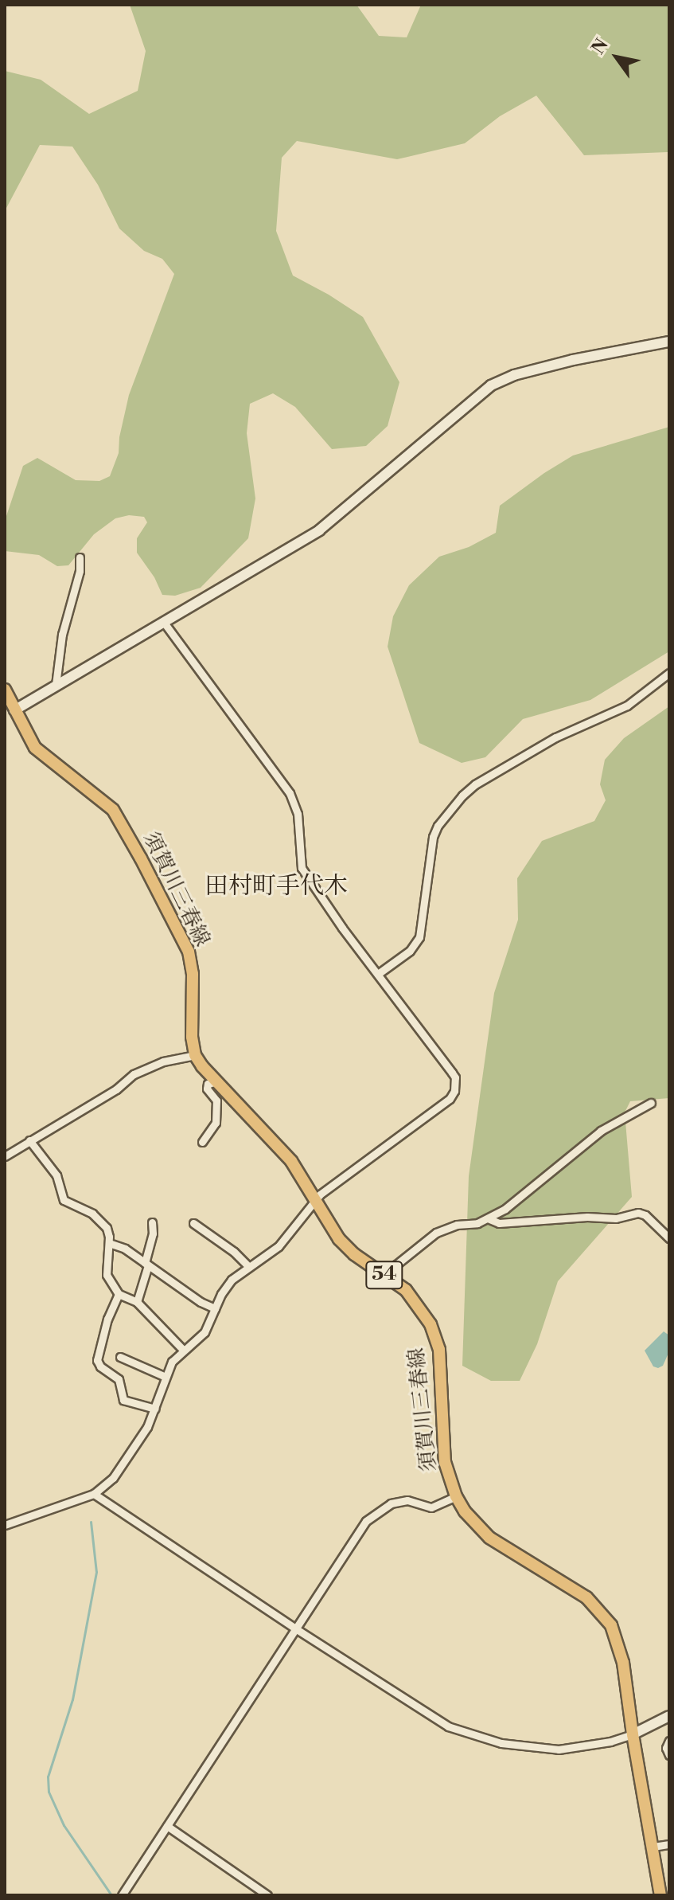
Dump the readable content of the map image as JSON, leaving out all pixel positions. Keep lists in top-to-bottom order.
{
  "streets": {
    "main road": ["須賀川三春線", "54"]
  },
  "districts": ["田村町手代木"],
  "north": "top left"
}
